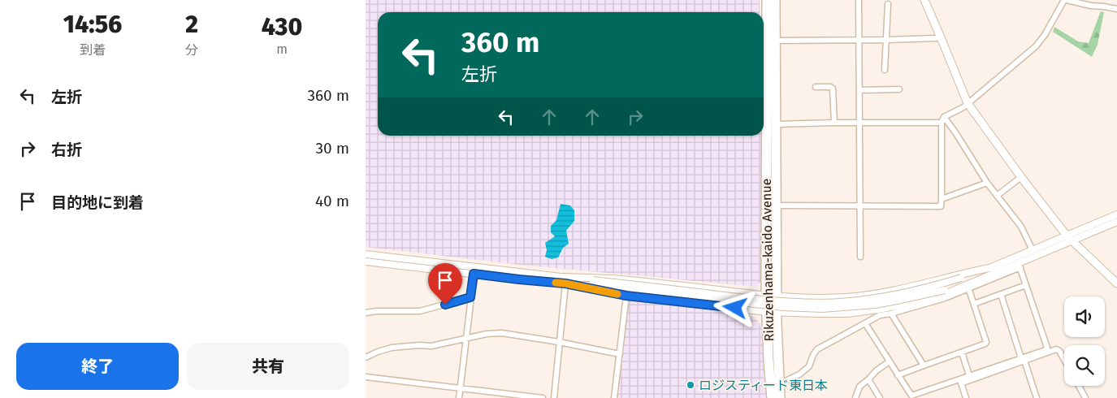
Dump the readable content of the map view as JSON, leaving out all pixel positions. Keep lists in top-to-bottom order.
{
  "streets": {
    "highway": ["Rikuzenhama-kaido Avenue"]
  },
  "places": ["ロジスティード東日本"],
  "page": {
    "eta": [
      "14:56",
      "到着",
      "2",
      "分",
      "430",
      "m"
    ],
    "turn": ["360 m", "左折"],
    "list": [
      {
        "name": "左折",
        "value": "360 m"
      },
      {
        "name": "右折",
        "value": "30 m"
      },
      {
        "name": "目的地に到着",
        "value": "40 m"
      }
    ],
    "buttons": ["終了", "共有"]
  }
}
